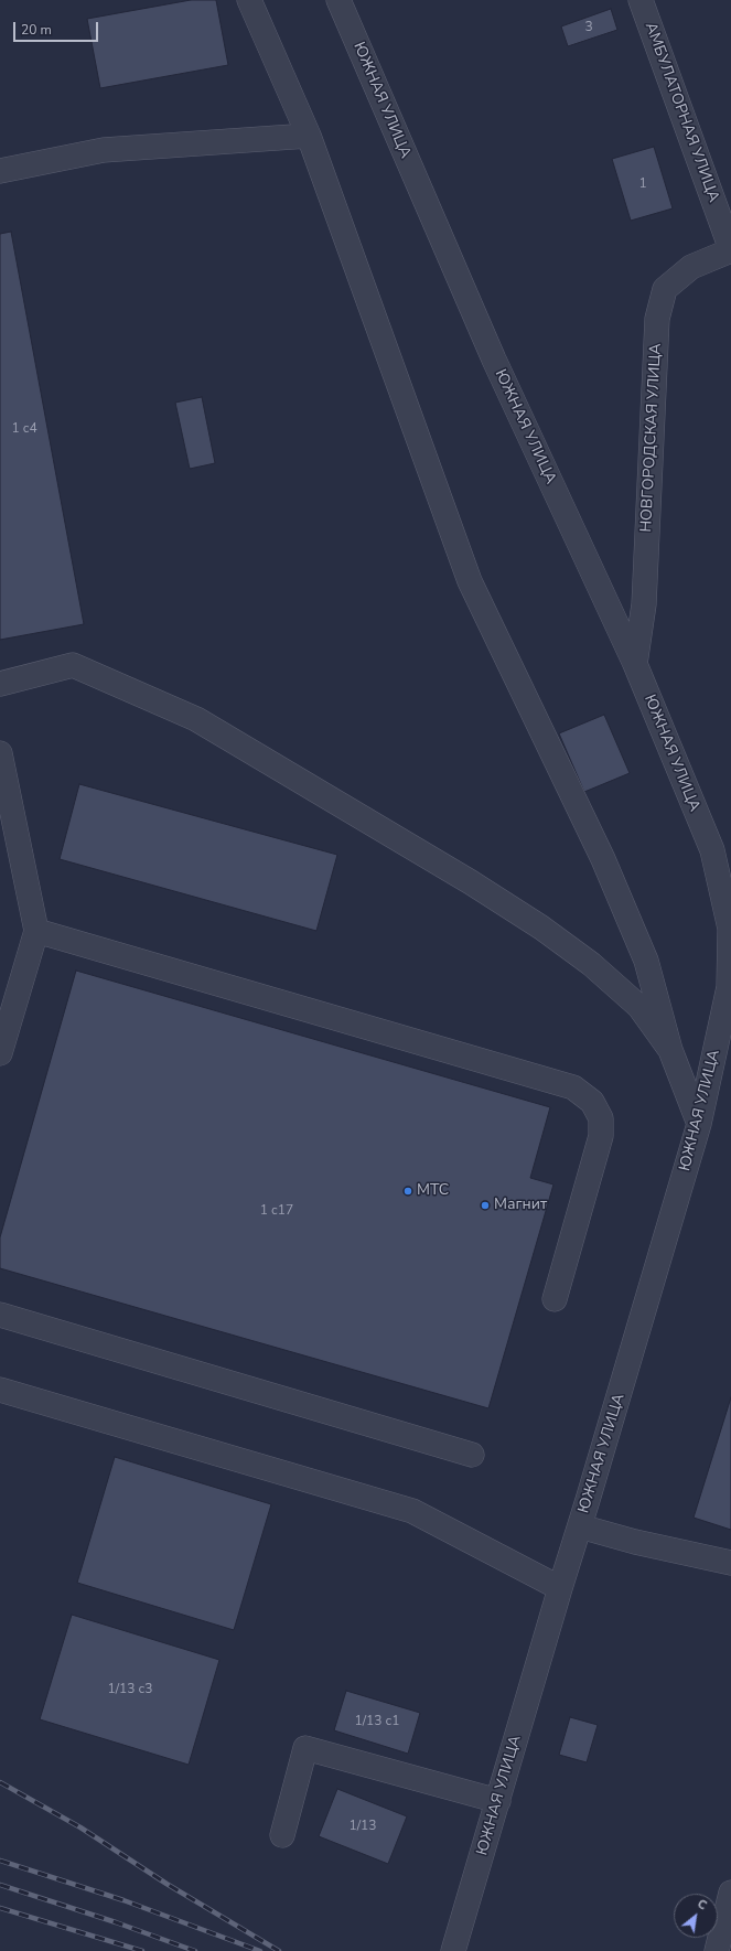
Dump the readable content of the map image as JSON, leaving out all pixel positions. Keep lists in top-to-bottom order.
{
  "streets": {
    "street": ["ЮЖНАЯ УЛИЦА", "АМБУЛАТОРНАЯ УЛИЦА", "НОВГОРОДСКАЯ УЛИЦА"]
  },
  "crossings": [
    ["ЮЖНАЯ УЛИЦА", "НОВГОРОДСКАЯ УЛИЦА"],
    ["АМБУЛАТОРНАЯ УЛИЦА", "НОВГОРОДСКАЯ УЛИЦА"]
  ],
  "places": ["МТС", "Магнит"],
  "house_numbers": [
    "3",
    "1",
    "1 с4",
    "1 с17",
    "1/13 с3",
    "1/13 с1",
    "1/13"
  ],
  "scale_bar": "20 m",
  "north": "top right"
}
